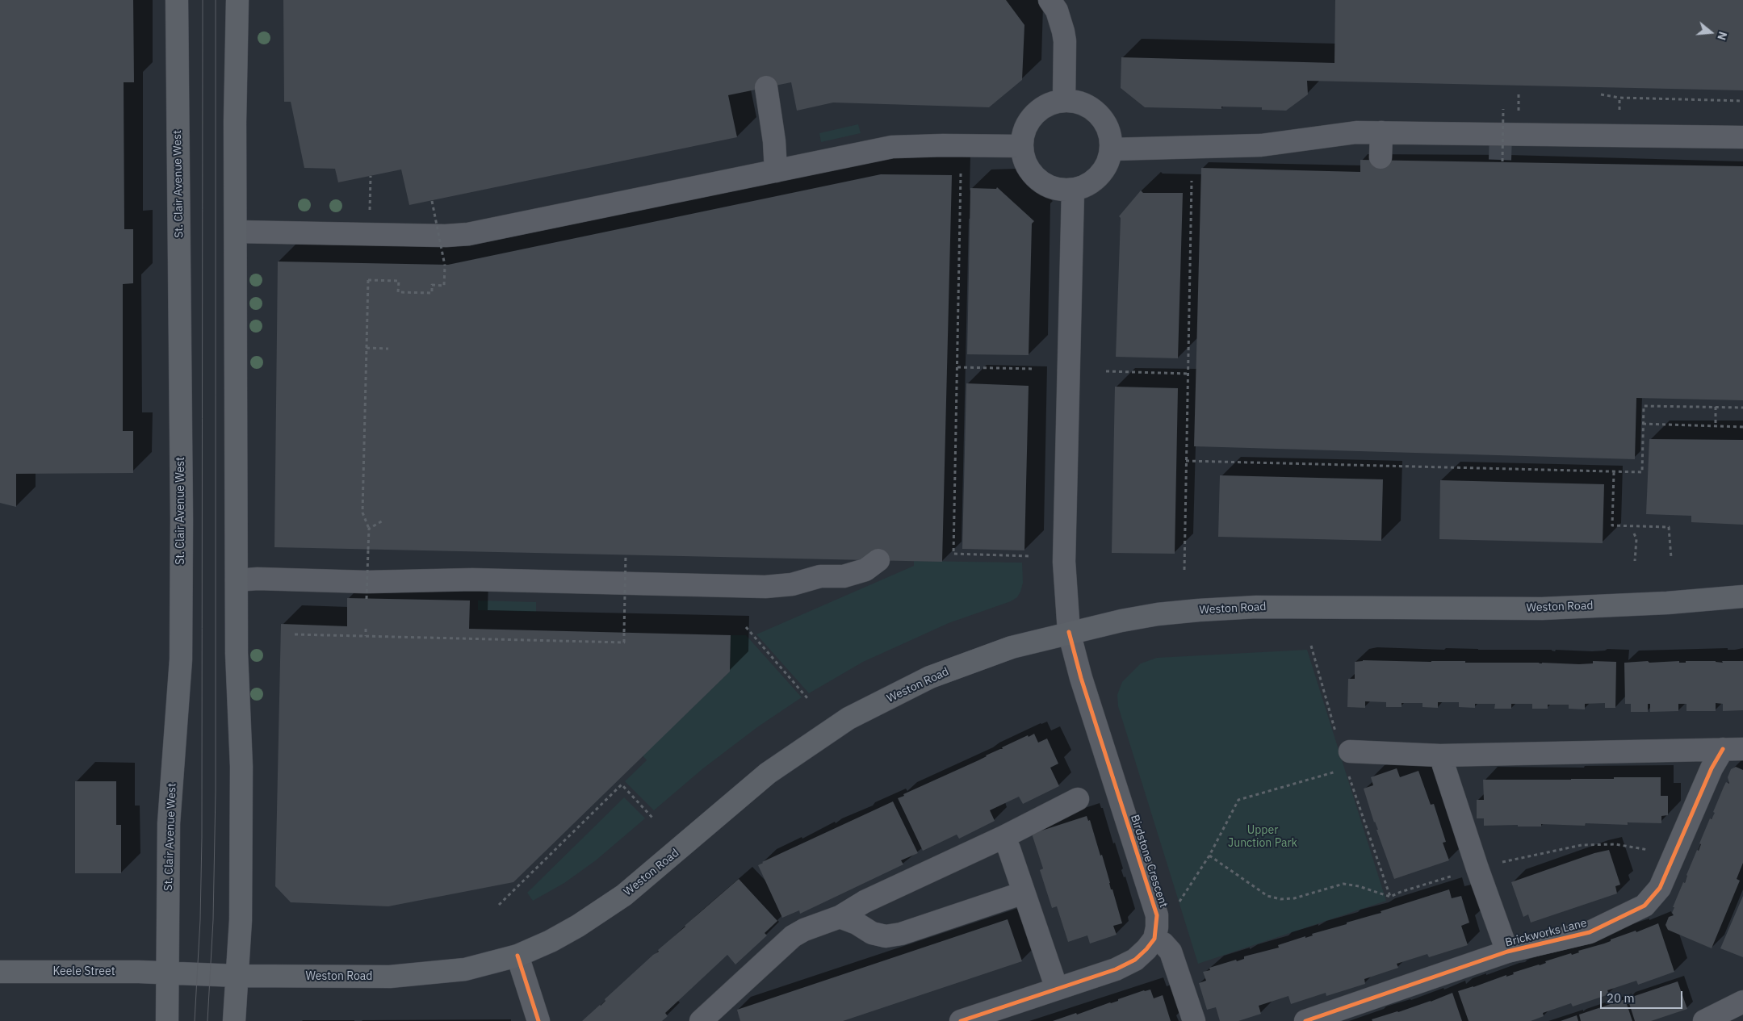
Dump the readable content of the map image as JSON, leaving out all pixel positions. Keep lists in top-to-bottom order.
{
  "streets": {
    "main road": ["St. Clair Avenue West", "Weston Road", "Keele Street"],
    "street": ["Birdstone Crescent", "Brickworks Lane"]
  },
  "crossings": [
    ["St. Clair Avenue West", "Weston Road"],
    ["St. Clair Avenue West", "Keele Street"],
    ["Weston Road", "Birdstone Crescent"],
    ["Weston Road", "Keele Street"]
  ],
  "parks": ["Upper Junction Park"],
  "scale_bar": "20 m",
  "north": "right"
}
